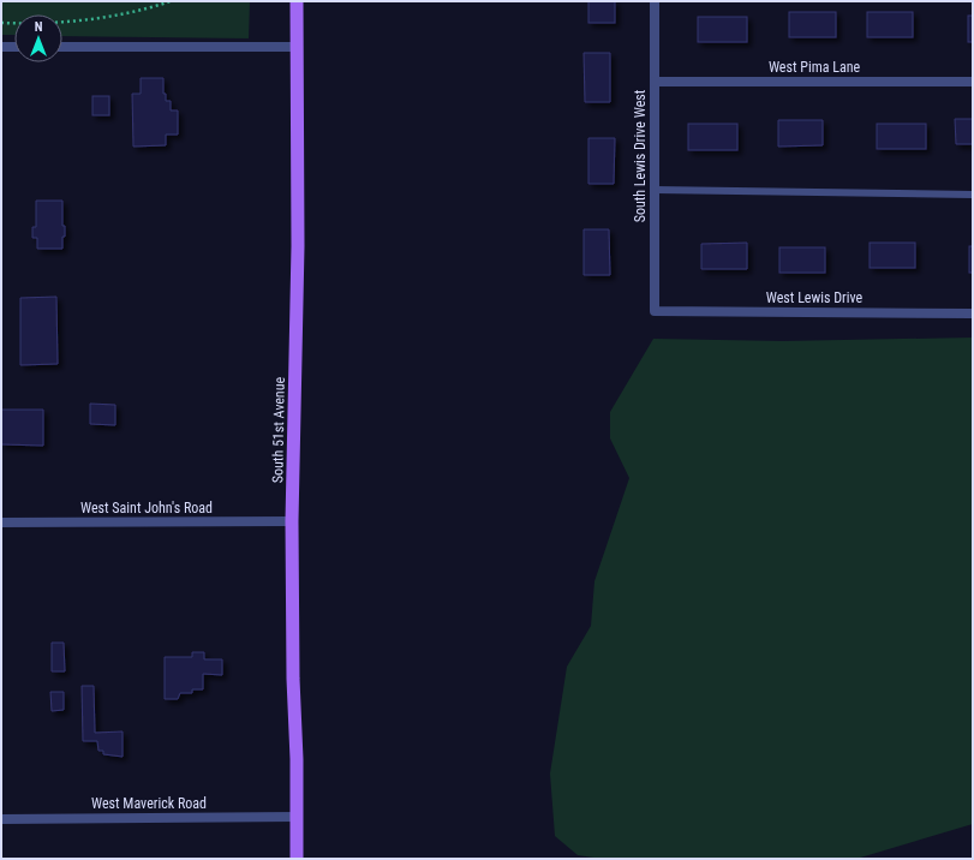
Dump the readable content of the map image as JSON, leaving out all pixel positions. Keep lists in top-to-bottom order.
{
  "streets": {
    "main road": ["South 51st Avenue"],
    "street": [
      "West Pima Lane",
      "South Lewis Drive West",
      "West Lewis Drive",
      "West Saint John's Road",
      "West Maverick Road"
    ]
  },
  "crossings": [
    ["West Pima Lane", "South Lewis Drive West"],
    ["South Lewis Drive West", "West Lewis Drive"],
    ["South 51st Avenue", "West Saint John's Road"],
    ["South 51st Avenue", "West Maverick Road"]
  ],
  "north": "top"
}
